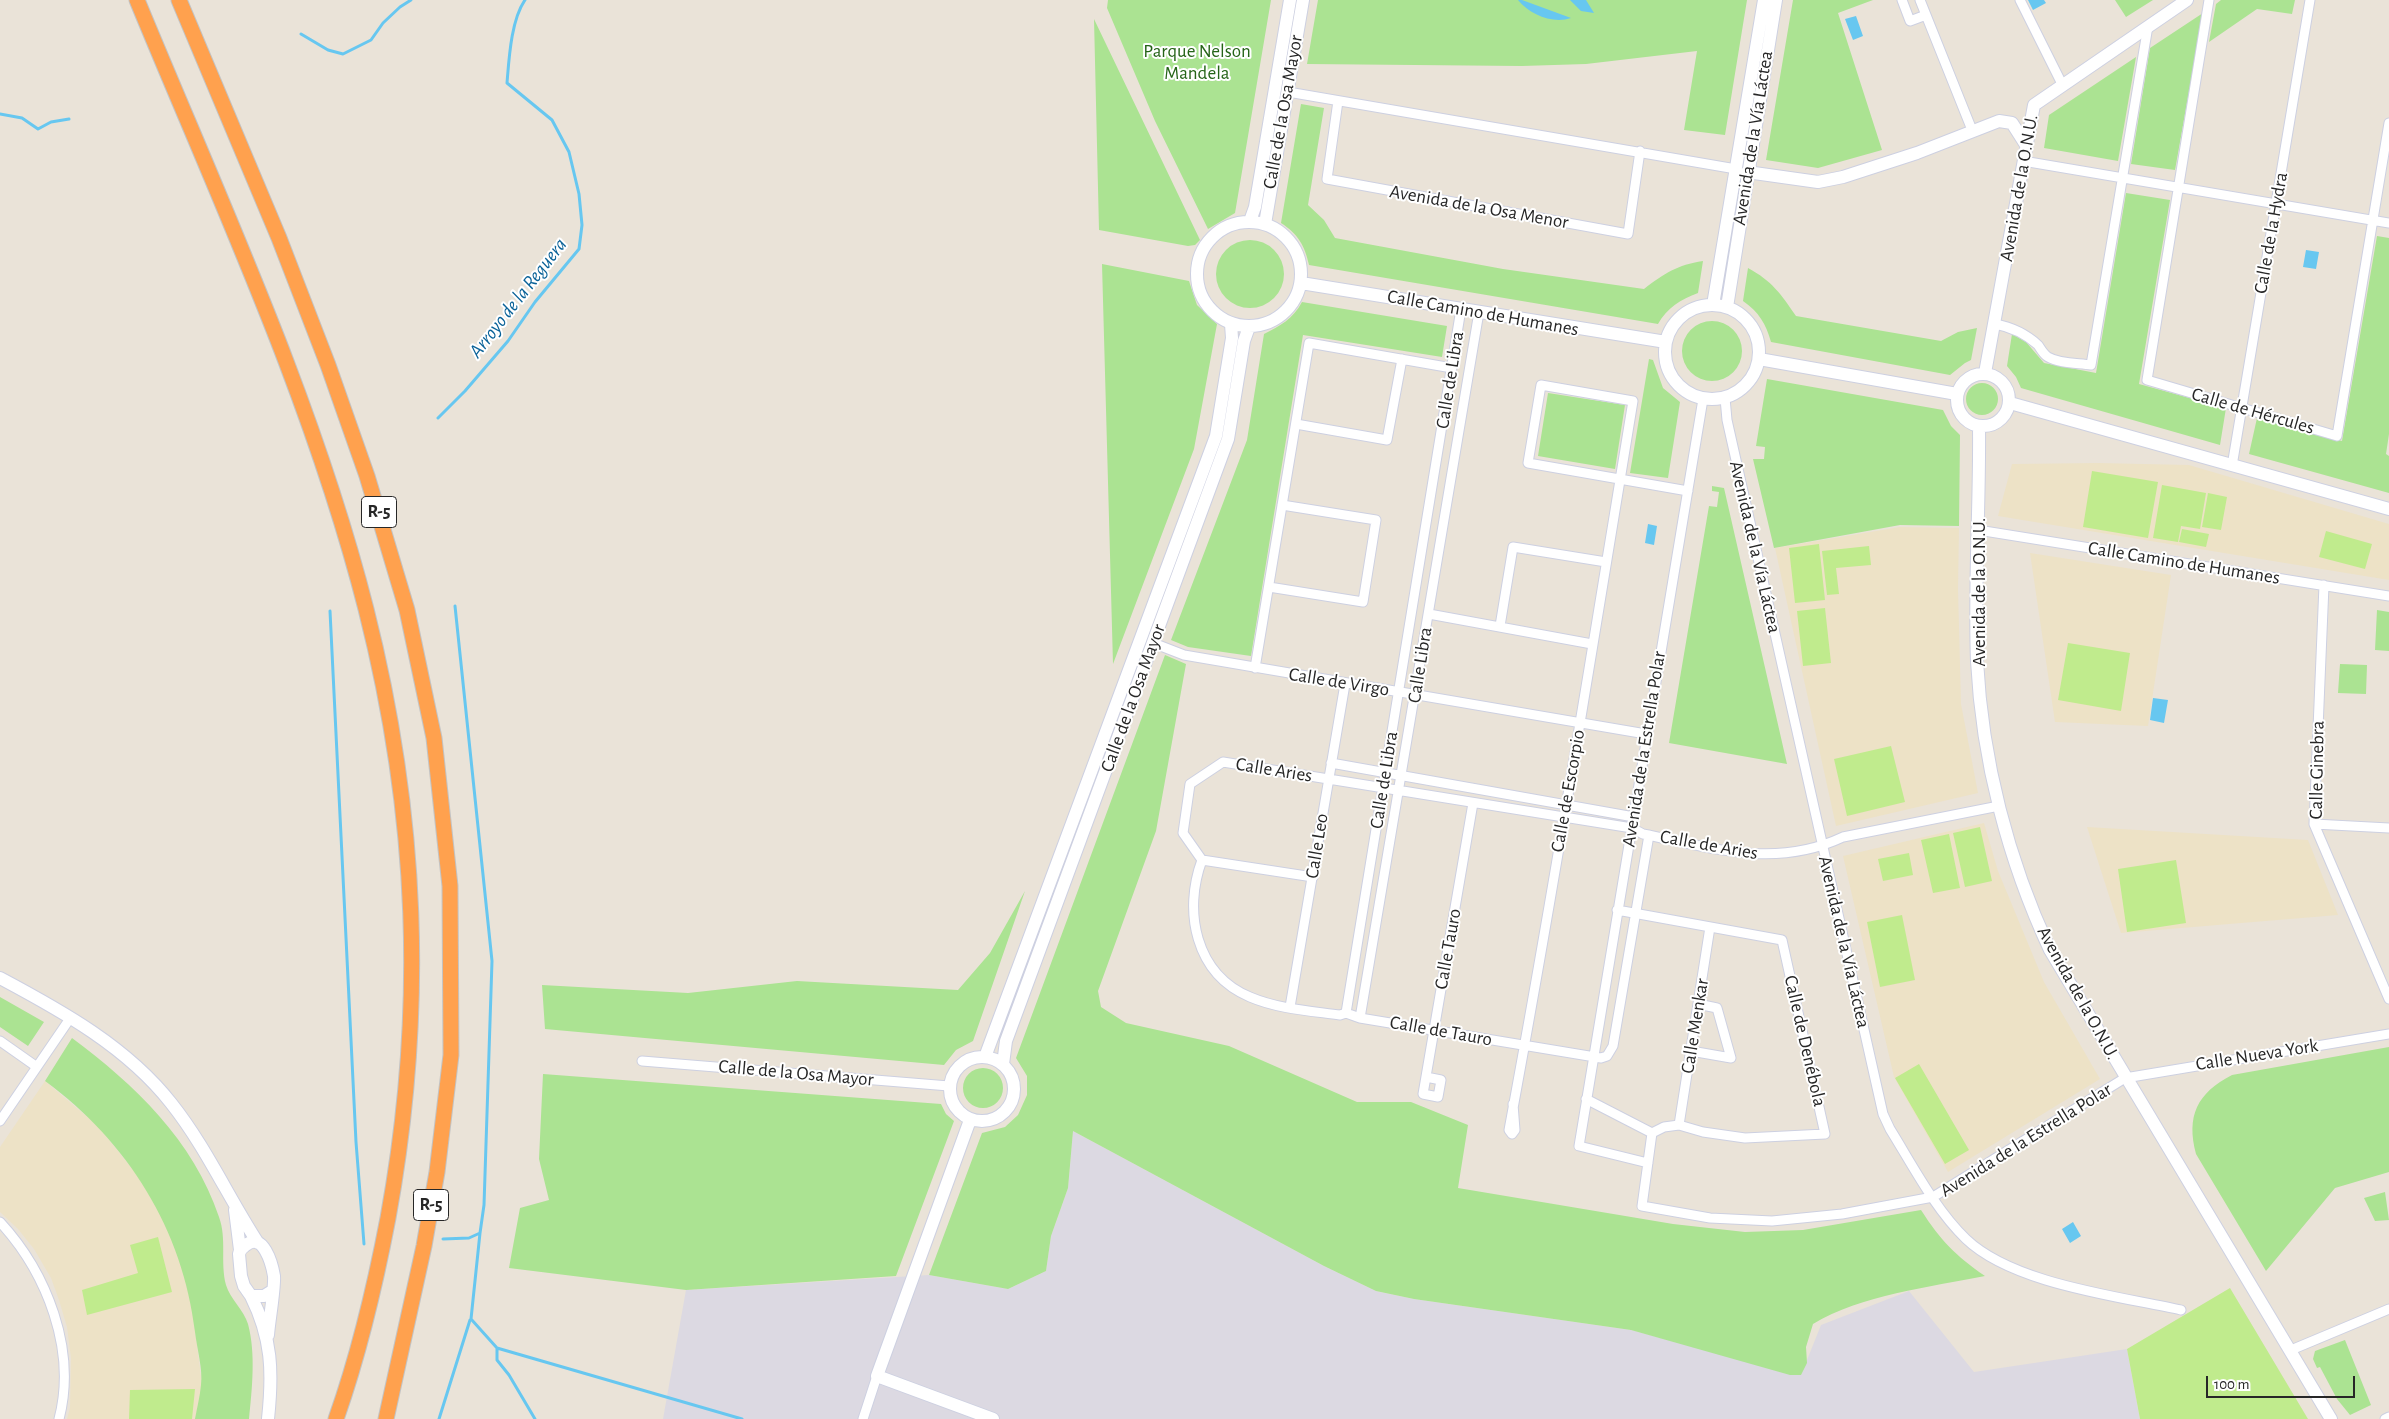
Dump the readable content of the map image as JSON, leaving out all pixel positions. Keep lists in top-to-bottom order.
{
  "streets": {
    "highway": ["R-5"],
    "street": [
      "Calle de la Osa Mayor",
      "Avenida de la Vía Láctea",
      "Avenida de la O.N.U.",
      "Avenida de la Osa Menor",
      "Calle de la Hydra",
      "Calle Camino de Humanes",
      "Calle de Libra",
      "Calle de Hércules",
      "Calle Libra",
      "Calle de Virgo",
      "Avenida de la Estrella Polar",
      "Calle Aries",
      "Calle Ginebra",
      "Calle de Escorpio",
      "Calle de Aries",
      "Calle Leo",
      "Calle Tauro",
      "Calle Menkar",
      "Calle de Tauro",
      "Calle de Denébola",
      "Calle Nueva York"
    ]
  },
  "crossings": [
    ["Calle de la Osa Mayor", "Calle Camino de Humanes"],
    ["Calle de la Osa Mayor", "Calle de Virgo"],
    ["Avenida de la Vía Láctea", "Calle Camino de Humanes"],
    ["Avenida de la Vía Láctea", "Avenida de la Estrella Polar"],
    ["Avenida de la Vía Láctea", "Calle de Aries"],
    ["Avenida de la O.N.U.", "Calle Camino de Humanes"],
    ["Avenida de la O.N.U.", "Avenida de la Estrella Polar"],
    ["Avenida de la O.N.U.", "Calle de Aries"],
    ["Avenida de la O.N.U.", "Calle Nueva York"],
    ["Calle de la Hydra", "Calle de Hércules"],
    ["Calle Camino de Humanes", "Calle de Libra"],
    ["Calle Camino de Humanes", "Calle Libra"],
    ["Calle Camino de Humanes", "Avenida de la Estrella Polar"],
    ["Calle Camino de Humanes", "Calle Ginebra"],
    ["Calle de Libra", "Calle de Virgo"],
    ["Calle de Libra", "Calle de Aries"],
    ["Calle de Libra", "Calle de Tauro"],
    ["Calle Libra", "Calle de Virgo"],
    ["Calle Libra", "Calle de Aries"],
    ["Calle Libra", "Calle de Tauro"],
    ["Calle de Virgo", "Avenida de la Estrella Polar"],
    ["Calle de Virgo", "Calle de Escorpio"],
    ["Calle de Virgo", "Calle Leo"],
    ["Avenida de la Estrella Polar", "Calle de Escorpio"],
    ["Avenida de la Estrella Polar", "Calle de Aries"],
    ["Avenida de la Estrella Polar", "Calle de Tauro"],
    ["Avenida de la Estrella Polar", "Calle de Denébola"],
    ["Avenida de la Estrella Polar", "Calle Nueva York"],
    ["Calle Aries", "Calle de Aries"],
    ["Calle Aries", "Calle Leo"],
    ["Calle de Escorpio", "Calle de Aries"],
    ["Calle de Escorpio", "Calle de Tauro"],
    ["Calle de Aries", "Calle Leo"],
    ["Calle de Aries", "Calle Tauro"],
    ["Calle Leo", "Calle de Tauro"],
    ["Calle Tauro", "Calle de Tauro"],
    ["Calle Menkar", "Calle de Denébola"]
  ],
  "water": ["Arroyo de la Reguera"],
  "parks": ["Parque Nelson Mandela"],
  "scale_bar": "100 m"
}
